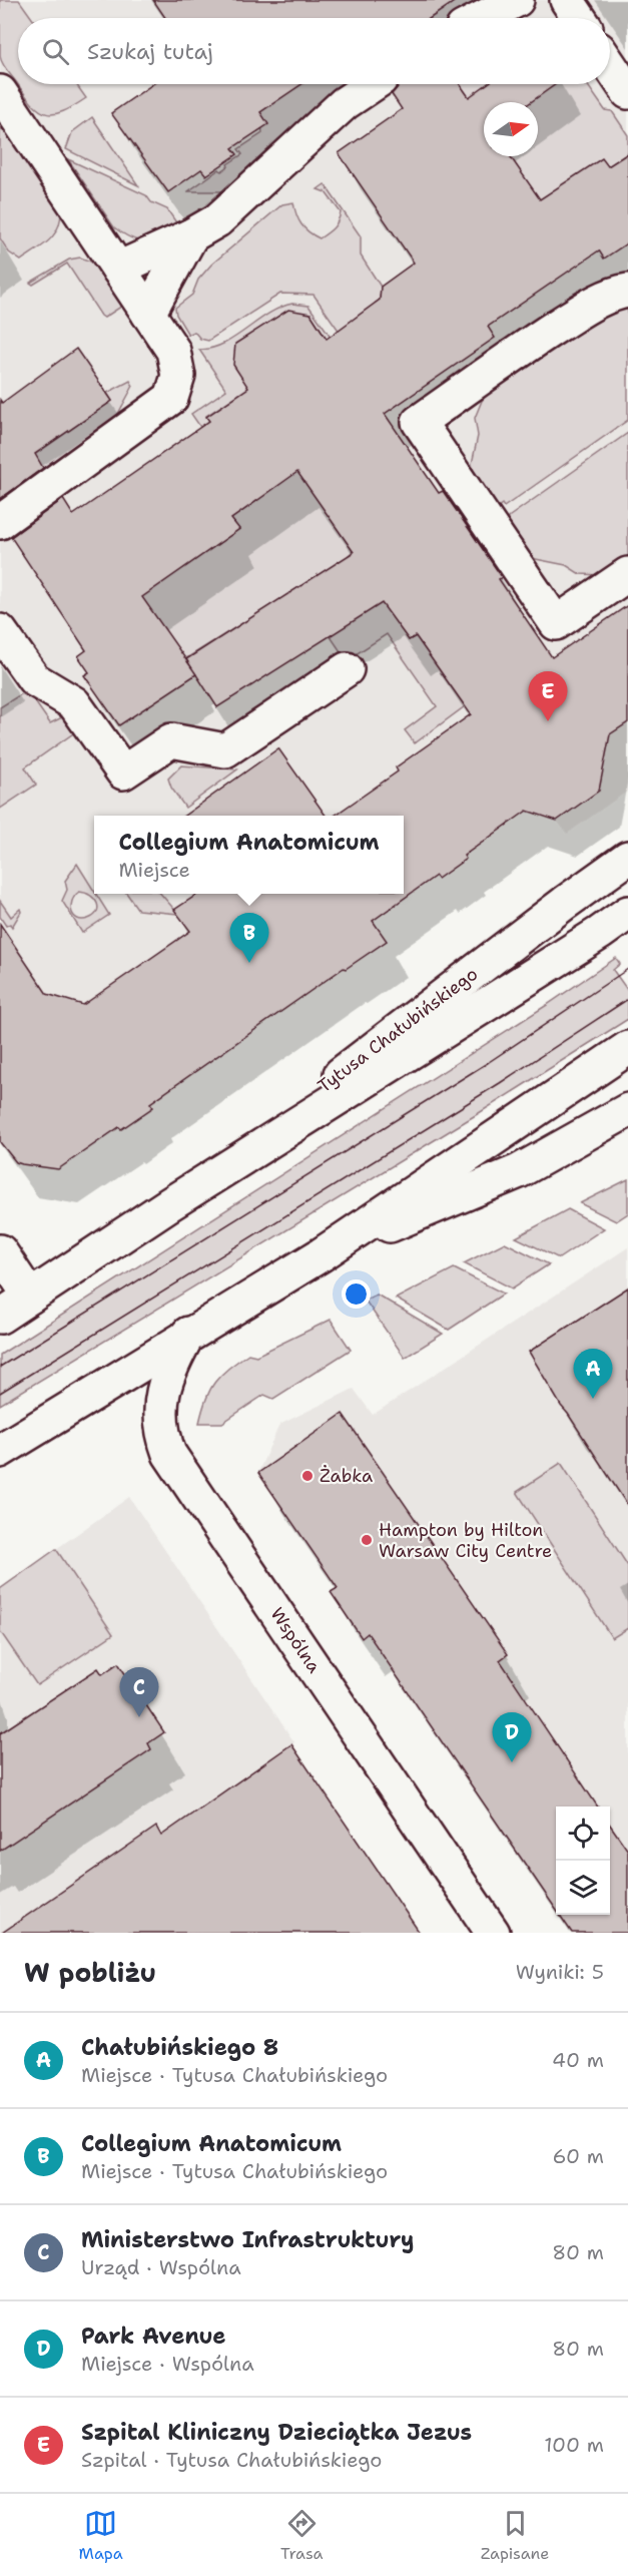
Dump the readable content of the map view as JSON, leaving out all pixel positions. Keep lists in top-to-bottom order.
{
  "streets": {
    "main road": ["Tytusa Chałubińskiego", "Wspólna"]
  },
  "places": ["Żabka", "Hampton by Hilton Warsaw City Centre"],
  "north": "right",
  "page": {
    "search": "Szukaj tutaj",
    "pins": [
      "E",
      "B",
      "A",
      "C",
      "D"
    ],
    "popup": ["Collegium Anatomicum", "Miejsce"],
    "heading": ["W pobliżu", "Wyniki: 5"],
    "list": [
      {
        "mark": "A",
        "name": "Chałubińskiego 8",
        "note": "Miejsce · Tytusa Chałubińskiego",
        "value": "40 m"
      },
      {
        "mark": "B",
        "name": "Collegium Anatomicum",
        "note": "Miejsce · Tytusa Chałubińskiego",
        "value": "60 m"
      },
      {
        "mark": "C",
        "name": "Ministerstwo Infrastruktury",
        "note": "Urząd · Wspólna",
        "value": "80 m"
      },
      {
        "mark": "D",
        "name": "Park Avenue",
        "note": "Miejsce · Wspólna",
        "value": "80 m"
      },
      {
        "mark": "E",
        "name": "Szpital Kliniczny Dzieciątka Jezus",
        "note": "Szpital · Tytusa Chałubińskiego",
        "value": "100 m"
      }
    ],
    "nav": ["Mapa", "Trasa", "Zapisane"]
  }
}
